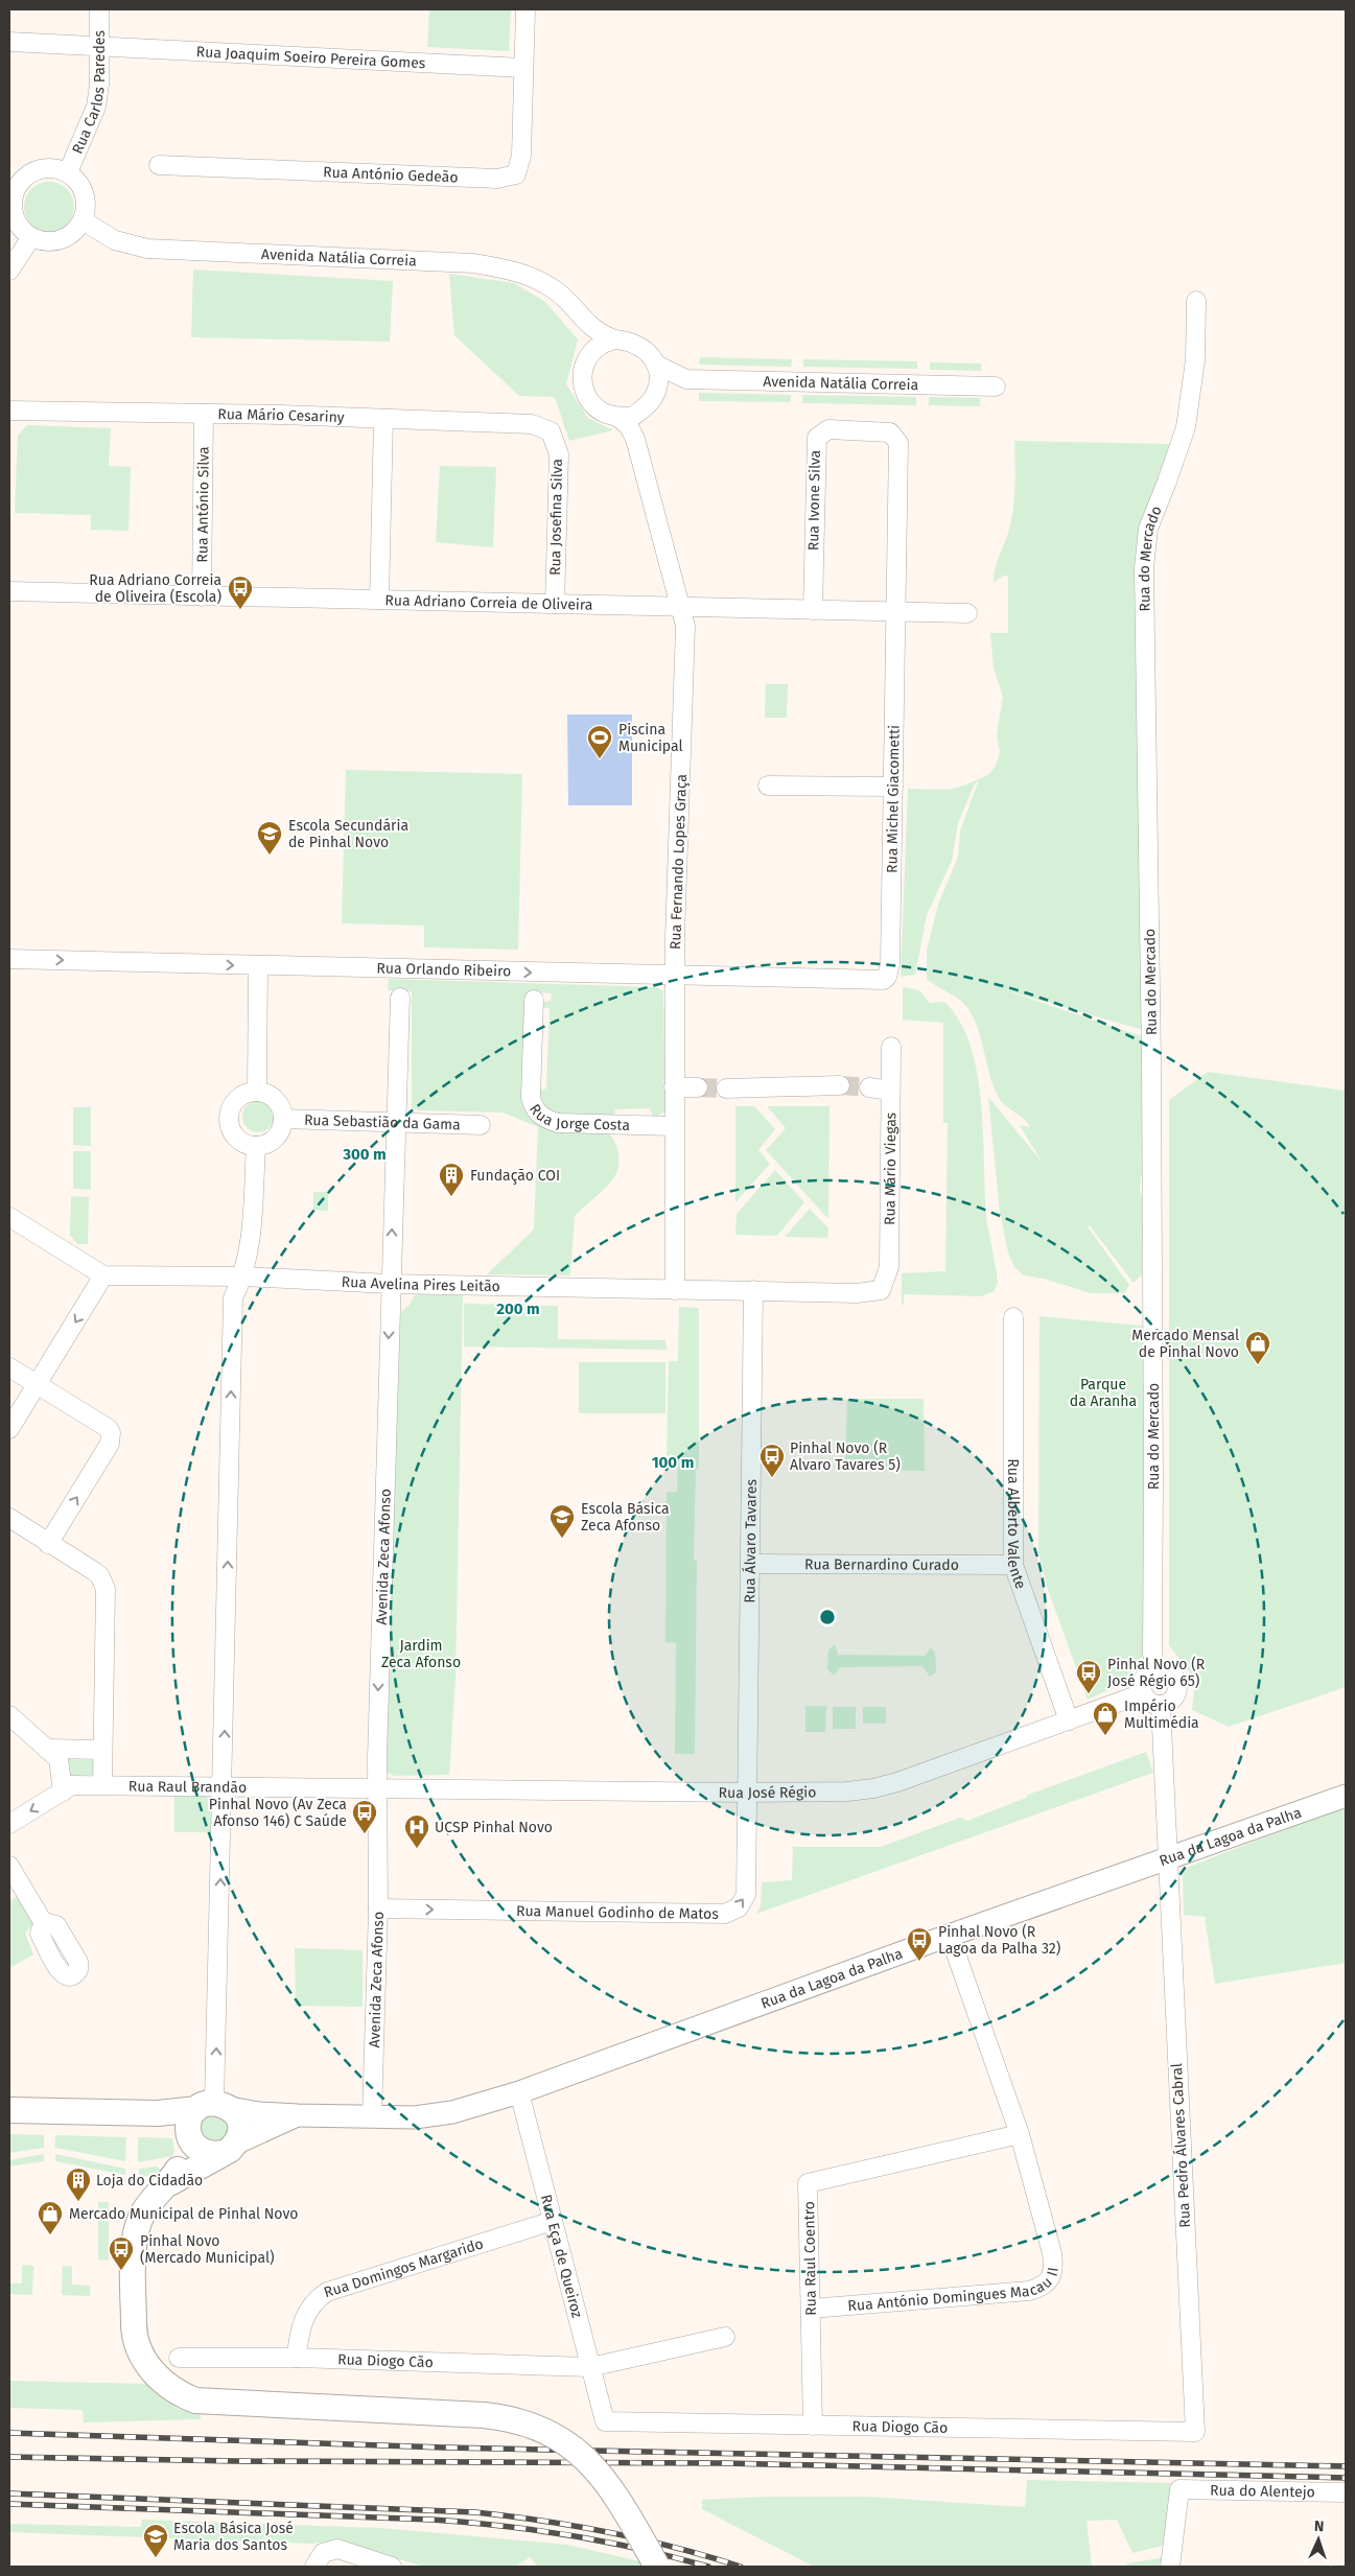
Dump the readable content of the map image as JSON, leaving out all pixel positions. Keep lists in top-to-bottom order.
{
  "streets": {
    "street": [
      "Rua Joaquim Soeiro Pereira Gomes",
      "Rua Carlos Paredes",
      "Rua António Gedeão",
      "Avenida Natália Correia",
      "Rua Mário Cesariny",
      "Rua Ivone Silva",
      "Rua António Silva",
      "Rua Josefina Silva",
      "Rua do Mercado",
      "Rua Adriano Correia de Oliveira",
      "Rua Michel Giacometti",
      "Rua Fernando Lopes Graça",
      "Rua Orlando Ribeiro",
      "Rua Jorge Costa",
      "Rua Sebastião da Gama",
      "Rua Mário Viegas",
      "Rua Avelina Pires Leitão",
      "Rua Alberto Valente",
      "Rua Álvaro Tavares",
      "Avenida Zeca Afonso",
      "Rua Bernardino Curado",
      "Rua Raul Brandão",
      "Rua José Régio",
      "Rua da Lagoa da Palha",
      "Rua Manuel Godinho de Matos",
      "Rua Pedro Álvares Cabral",
      "Rua Eça de Queiroz",
      "Rua Raul Coentro",
      "Rua Domingos Margarido",
      "Rua António Domingues Macau II",
      "Rua Diogo Cão",
      "Rua do Alentejo"
    ]
  },
  "crossings": [
    ["Rua Joaquim Soeiro Pereira Gomes", "Rua Carlos Paredes"],
    ["Rua Joaquim Soeiro Pereira Gomes", "Rua António Gedeão"],
    ["Rua Carlos Paredes", "Avenida Natália Correia"],
    ["Avenida Natália Correia", "Rua Fernando Lopes Graça"],
    ["Rua Mário Cesariny", "Rua António Silva"],
    ["Rua Mário Cesariny", "Rua Josefina Silva"],
    ["Rua Ivone Silva", "Rua Adriano Correia de Oliveira"],
    ["Rua Ivone Silva", "Rua Michel Giacometti"],
    ["Rua António Silva", "Rua Adriano Correia de Oliveira"],
    ["Rua Josefina Silva", "Rua Adriano Correia de Oliveira"],
    ["Rua do Mercado", "Rua José Régio"],
    ["Rua Adriano Correia de Oliveira", "Rua Michel Giacometti"],
    ["Rua Adriano Correia de Oliveira", "Rua Fernando Lopes Graça"],
    ["Rua Michel Giacometti", "Rua Orlando Ribeiro"],
    ["Rua Fernando Lopes Graça", "Rua Orlando Ribeiro"],
    ["Rua Fernando Lopes Graça", "Rua Jorge Costa"],
    ["Rua Fernando Lopes Graça", "Rua Avelina Pires Leitão"],
    ["Rua Sebastião da Gama", "Avenida Zeca Afonso"],
    ["Rua Mário Viegas", "Rua Avelina Pires Leitão"],
    ["Rua Avelina Pires Leitão", "Rua Álvaro Tavares"],
    ["Rua Avelina Pires Leitão", "Avenida Zeca Afonso"],
    ["Rua Alberto Valente", "Rua Bernardino Curado"],
    ["Rua Alberto Valente", "Rua José Régio"],
    ["Rua Álvaro Tavares", "Rua Bernardino Curado"],
    ["Rua Álvaro Tavares", "Rua José Régio"],
    ["Rua Álvaro Tavares", "Rua Manuel Godinho de Matos"],
    ["Avenida Zeca Afonso", "Rua Raul Brandão"],
    ["Avenida Zeca Afonso", "Rua José Régio"],
    ["Avenida Zeca Afonso", "Rua da Lagoa da Palha"],
    ["Avenida Zeca Afonso", "Rua Manuel Godinho de Matos"],
    ["Rua Raul Brandão", "Rua José Régio"],
    ["Rua José Régio", "Rua Manuel Godinho de Matos"],
    ["Rua da Lagoa da Palha", "Rua Pedro Álvares Cabral"],
    ["Rua da Lagoa da Palha", "Rua Eça de Queiroz"],
    ["Rua da Lagoa da Palha", "Rua António Domingues Macau II"],
    ["Rua Pedro Álvares Cabral", "Rua Diogo Cão"],
    ["Rua Eça de Queiroz", "Rua Domingos Margarido"],
    ["Rua Eça de Queiroz", "Rua Diogo Cão"],
    ["Rua Raul Coentro", "Rua António Domingues Macau II"],
    ["Rua Raul Coentro", "Rua Diogo Cão"],
    ["Rua Domingos Margarido", "Rua Diogo Cão"]
  ],
  "one_way": ["Rua Orlando Ribeiro", "Rua Manuel Godinho de Matos"],
  "parks": ["Parque da Aranha", "Jardim Zeca Afonso"],
  "places": {
    "bus stop": [
      "Rua Adriano Correia de Oliveira (Escola)",
      "Pinhal Novo (R Alvaro Tavares 5)",
      "Pinhal Novo (R José Régio 65)",
      "Pinhal Novo (Av Zeca Afonso 146) C Saúde",
      "Pinhal Novo (R Lagoa da Palha 32)",
      "Pinhal Novo (Mercado Municipal)"
    ],
    "sports": ["Piscina Municipal"],
    "school or university": ["Escola Secundária de Pinhal Novo", "Escola Básica Zeca Afonso", "Escola Básica José Maria dos Santos"],
    "building": ["Fundação COI", "Loja do Cidadão"],
    "shop": ["Mercado Mensal de Pinhal Novo", "Império Multimédia", "Mercado Municipal de Pinhal Novo"],
    "hospital": ["UCSP Pinhal Novo"]
  },
  "north": "top",
  "rings": ["300 m", "200 m", "100 m"]
}
